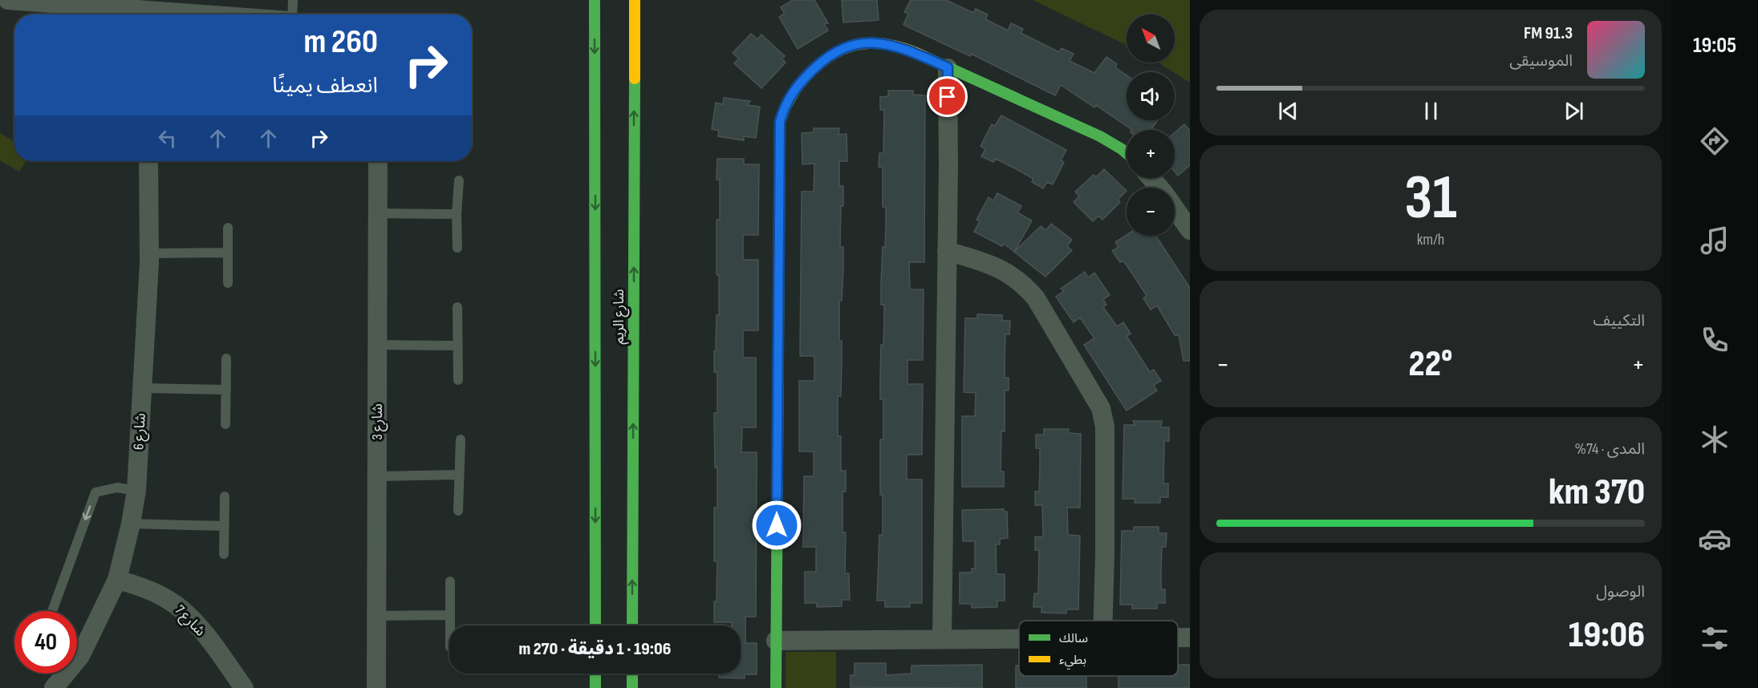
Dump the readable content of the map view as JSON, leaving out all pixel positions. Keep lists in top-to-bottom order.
{
  "streets": {
    "street": [
      "شارع الريم",
      "شارع 3",
      "شارع 6",
      "شارع 7"
    ]
  },
  "crossings": [
    ["شارع 6", "شارع 7"]
  ],
  "legend": ["سالك", "بطيء"],
  "north": "top left",
  "page": {
    "tabs": "19:05",
    "map_buttons": ["+", "−"],
    "turn": ["260 m", "انعطف يمينًا"],
    "song": ["91.3 FM", "الموسيقى"],
    "tile": [
      ["31", "km/h"],
      "التكييف",
      ["المدى · 74%", "370 km"],
      ["الوصول", "19:06"]
    ],
    "heat": ["−", "22°", "+"],
    "limit": "40",
    "trip": "19:06 · 1 دقيقة · 270 m"
  }
}
